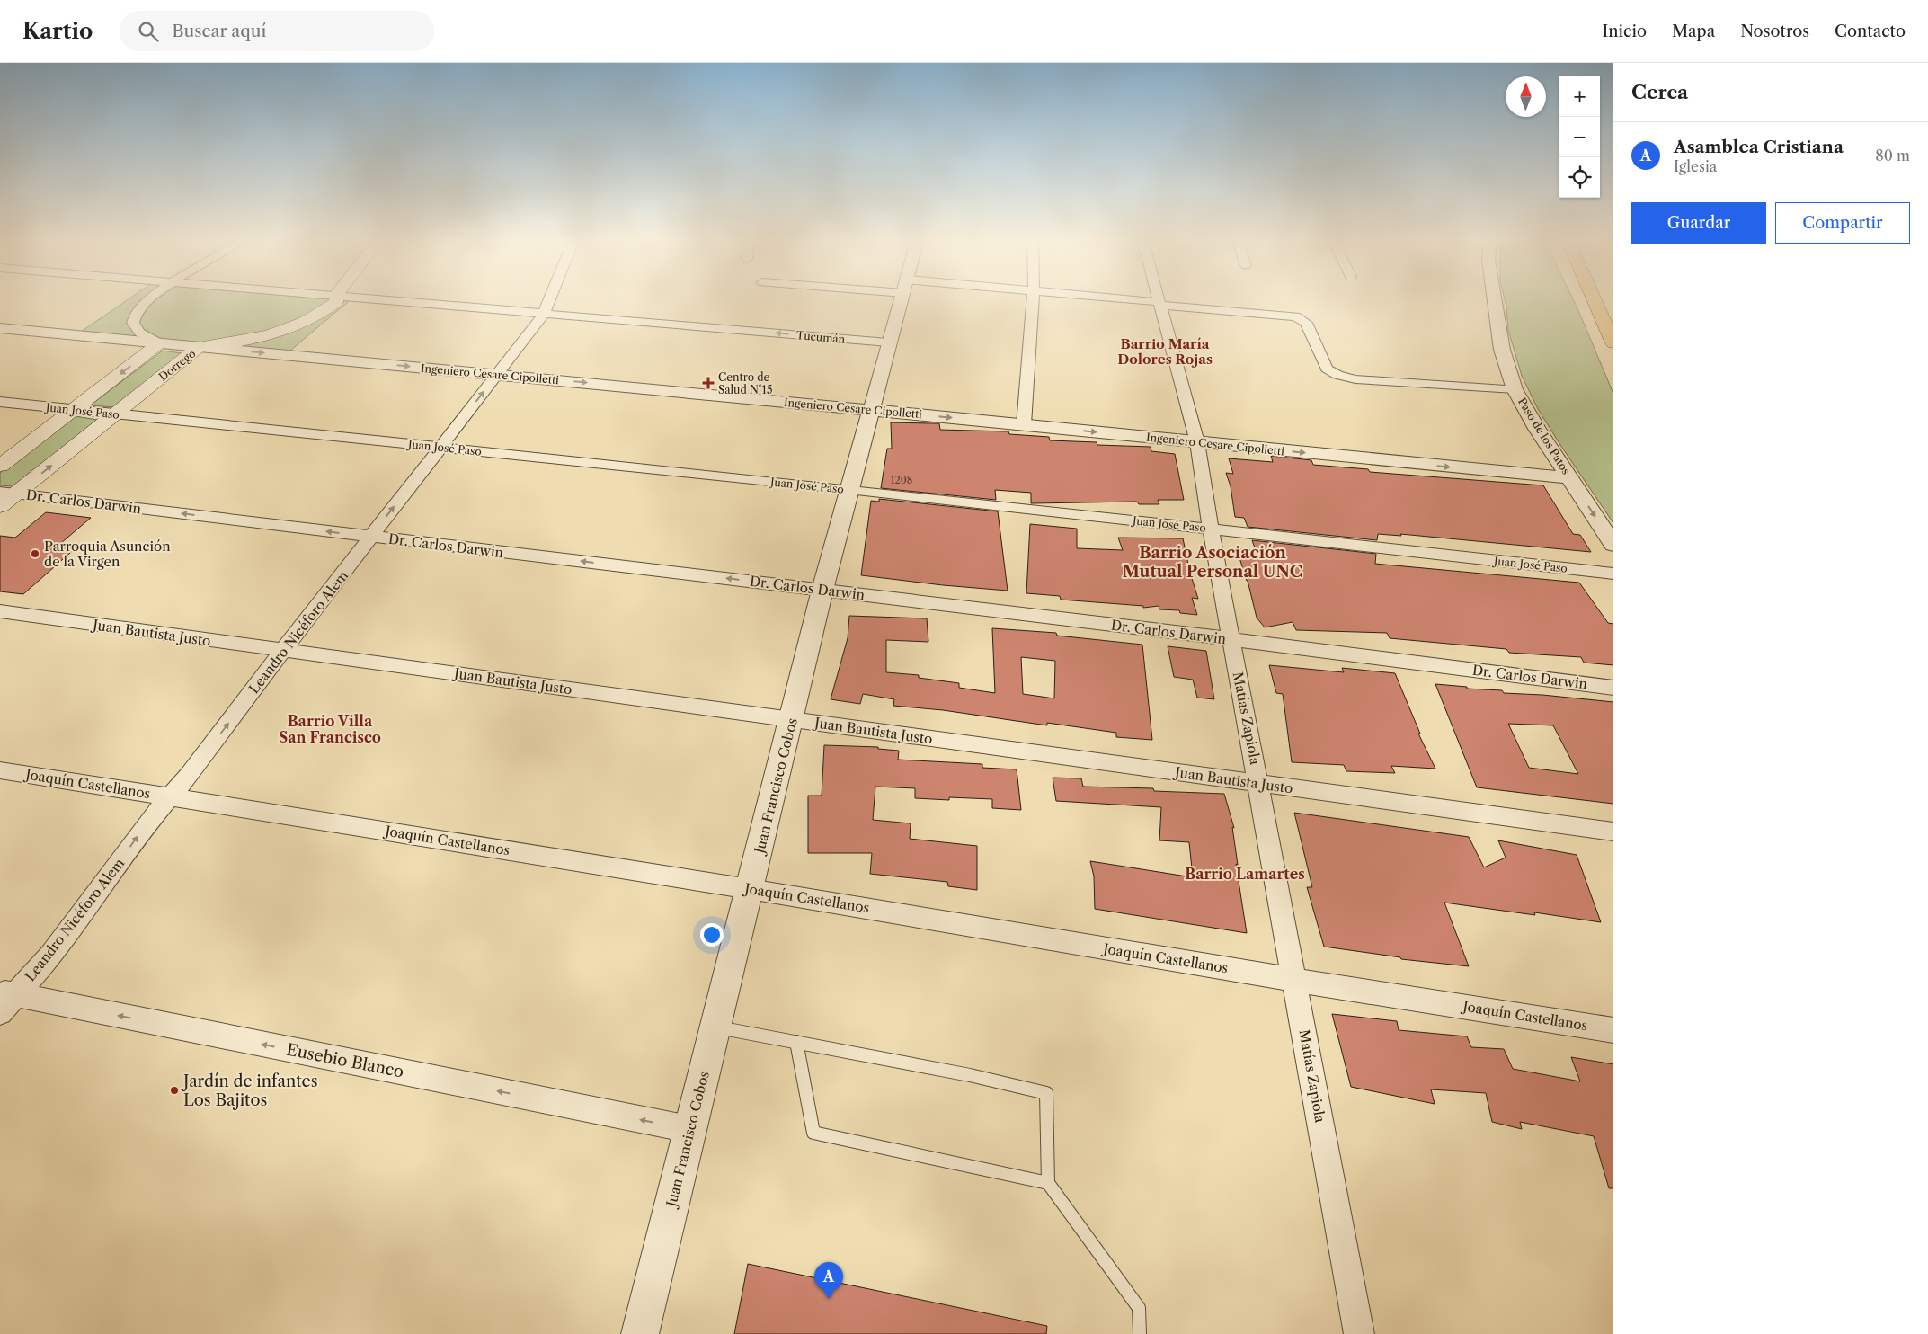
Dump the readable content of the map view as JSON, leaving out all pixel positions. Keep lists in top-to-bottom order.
{
  "streets": {
    "main road": ["Dorrego"],
    "street": [
      "Tucumán",
      "Ingeniero Cesare Cipolletti",
      "Juan José Paso",
      "Paso de los Patos",
      "Dr. Carlos Darwin",
      "Leandro Nicéforo Alem",
      "Juan Bautista Justo",
      "Matías Zapiola",
      "Joaquín Castellanos",
      "Juan Francisco Cobos",
      "Eusebio Blanco"
    ]
  },
  "crossings": [
    ["Tucumán", "Leandro Nicéforo Alem"],
    ["Tucumán", "Juan Francisco Cobos"],
    ["Dorrego", "Ingeniero Cesare Cipolletti"],
    ["Dorrego", "Juan José Paso"],
    ["Dorrego", "Dr. Carlos Darwin"],
    ["Ingeniero Cesare Cipolletti", "Paso de los Patos"],
    ["Ingeniero Cesare Cipolletti", "Leandro Nicéforo Alem"],
    ["Ingeniero Cesare Cipolletti", "Matías Zapiola"],
    ["Ingeniero Cesare Cipolletti", "Juan Francisco Cobos"],
    ["Juan José Paso", "Leandro Nicéforo Alem"],
    ["Juan José Paso", "Matías Zapiola"],
    ["Juan José Paso", "Juan Francisco Cobos"],
    ["Dr. Carlos Darwin", "Leandro Nicéforo Alem"],
    ["Dr. Carlos Darwin", "Matías Zapiola"],
    ["Dr. Carlos Darwin", "Juan Francisco Cobos"],
    ["Leandro Nicéforo Alem", "Juan Bautista Justo"],
    ["Leandro Nicéforo Alem", "Joaquín Castellanos"],
    ["Leandro Nicéforo Alem", "Eusebio Blanco"],
    ["Juan Bautista Justo", "Matías Zapiola"],
    ["Juan Bautista Justo", "Juan Francisco Cobos"],
    ["Matías Zapiola", "Joaquín Castellanos"],
    ["Joaquín Castellanos", "Juan Francisco Cobos"],
    ["Juan Francisco Cobos", "Eusebio Blanco"]
  ],
  "one_way": [
    "Tucumán",
    "Dr. Carlos Darwin",
    "Leandro Nicéforo Alem",
    "Eusebio Blanco"
  ],
  "districts": [
    "Barrio María Dolores Rojas",
    "Barrio Asociación Mutual Personal UNC",
    "Barrio Villa San Francisco",
    "Barrio Lamartes"
  ],
  "places": {
    "health": ["Centro de Salud N°15"],
    "other": ["Parroquia Asunción de la Virgen", "Jardín de infantes Los Bajitos"]
  },
  "house_numbers": ["1208"],
  "north": "top",
  "page": {
    "header": "Kartio",
    "search": "Buscar aquí",
    "nav": [
      "Inicio",
      "Mapa",
      "Nosotros",
      "Contacto"
    ],
    "heading": "Cerca",
    "map_buttons": ["+", "−"],
    "list": [
      {
        "mark": "A",
        "name": "Asamblea Cristiana",
        "note": "Iglesia",
        "value": "80 m"
      }
    ],
    "buttons": ["Guardar", "Compartir"],
    "pins": "A"
  }
}
